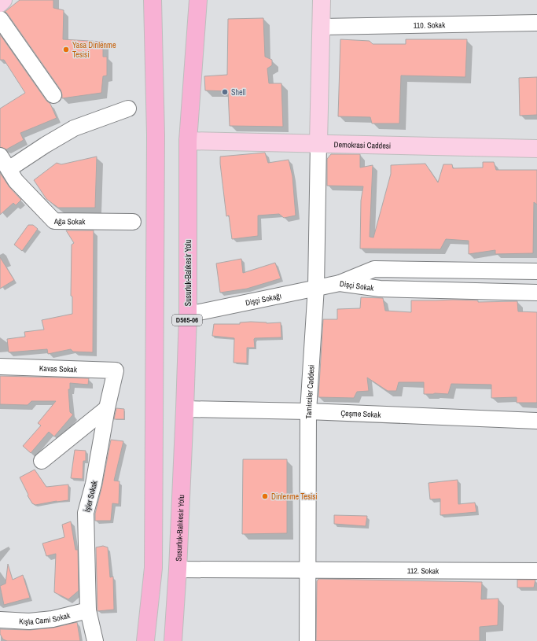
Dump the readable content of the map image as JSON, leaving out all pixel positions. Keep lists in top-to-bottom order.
{
  "streets": {
    "highway": ["Susurluk-Balıkesir Yolu", "D565-06"],
    "main road": ["Demokrasi Caddesi"],
    "street": [
      "110. Sokak",
      "Ağa Sokak",
      "Dişçi Sokak",
      "Dişçi Sokağı",
      "Kavas Sokak",
      "Tamirciler Caddesi",
      "Çeşme Sokak",
      "İşler Sokak",
      "112. Sokak",
      "Kışla Cami Sokak"
    ]
  },
  "crossings": [
    ["Demokrasi Caddesi", "Susurluk-Balıkesir Yolu"],
    ["Demokrasi Caddesi", "Tamirciler Caddesi"],
    ["Susurluk-Balıkesir Yolu", "Dişçi Sokağı"],
    ["Susurluk-Balıkesir Yolu", "Çeşme Sokak"],
    ["Susurluk-Balıkesir Yolu", "112. Sokak"],
    ["Dişçi Sokak", "Dişçi Sokağı"],
    ["Dişçi Sokağı", "Tamirciler Caddesi"],
    ["Kavas Sokak", "İşler Sokak"],
    ["Tamirciler Caddesi", "Çeşme Sokak"],
    ["Tamirciler Caddesi", "112. Sokak"],
    ["İşler Sokak", "Kışla Cami Sokak"]
  ],
  "places": ["Yasa Dinlenme Tesisi", "Shell", "Dinlenme Tesisi"]
}
